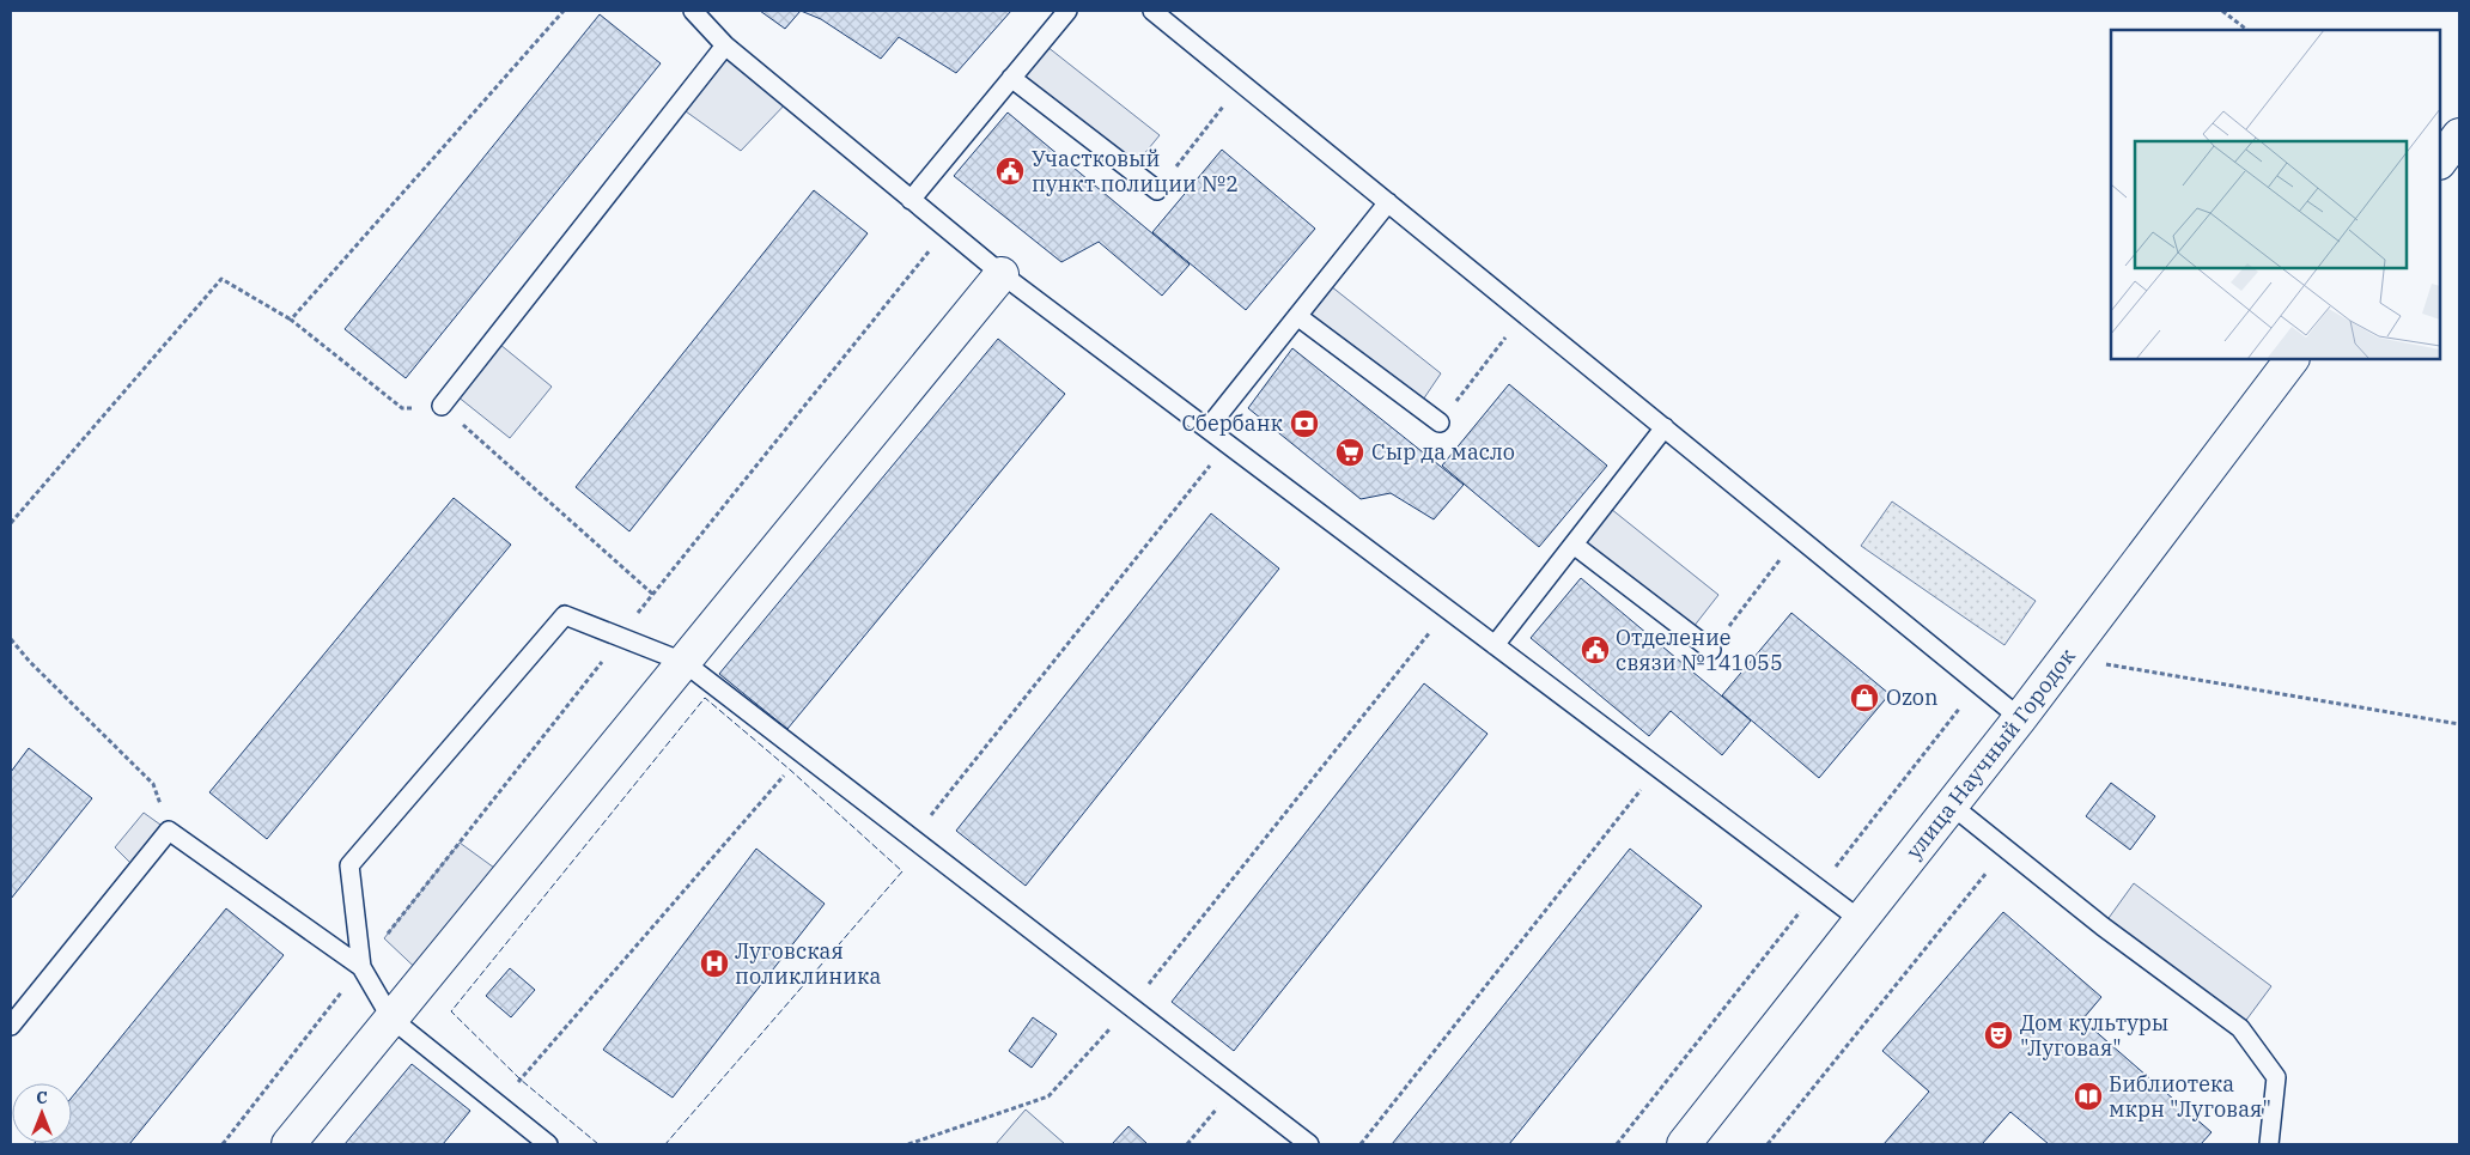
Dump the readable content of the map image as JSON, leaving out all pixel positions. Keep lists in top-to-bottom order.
{
  "streets": {
    "street": ["улица Научный Городок"]
  },
  "places": {
    "public building": ["Участковый пункт полиции №2", "Отделение связи №141055"],
    "bank": ["Сбербанк"],
    "supermarket": ["Сыр да масло"],
    "shop": ["Ozon"],
    "hospital": ["Луговская поликлиника"],
    "theatre": ["Дом культуры \"Луговая\""],
    "library": ["Библиотека мкрн \"Луговая\""]
  },
  "north": "top"
}
